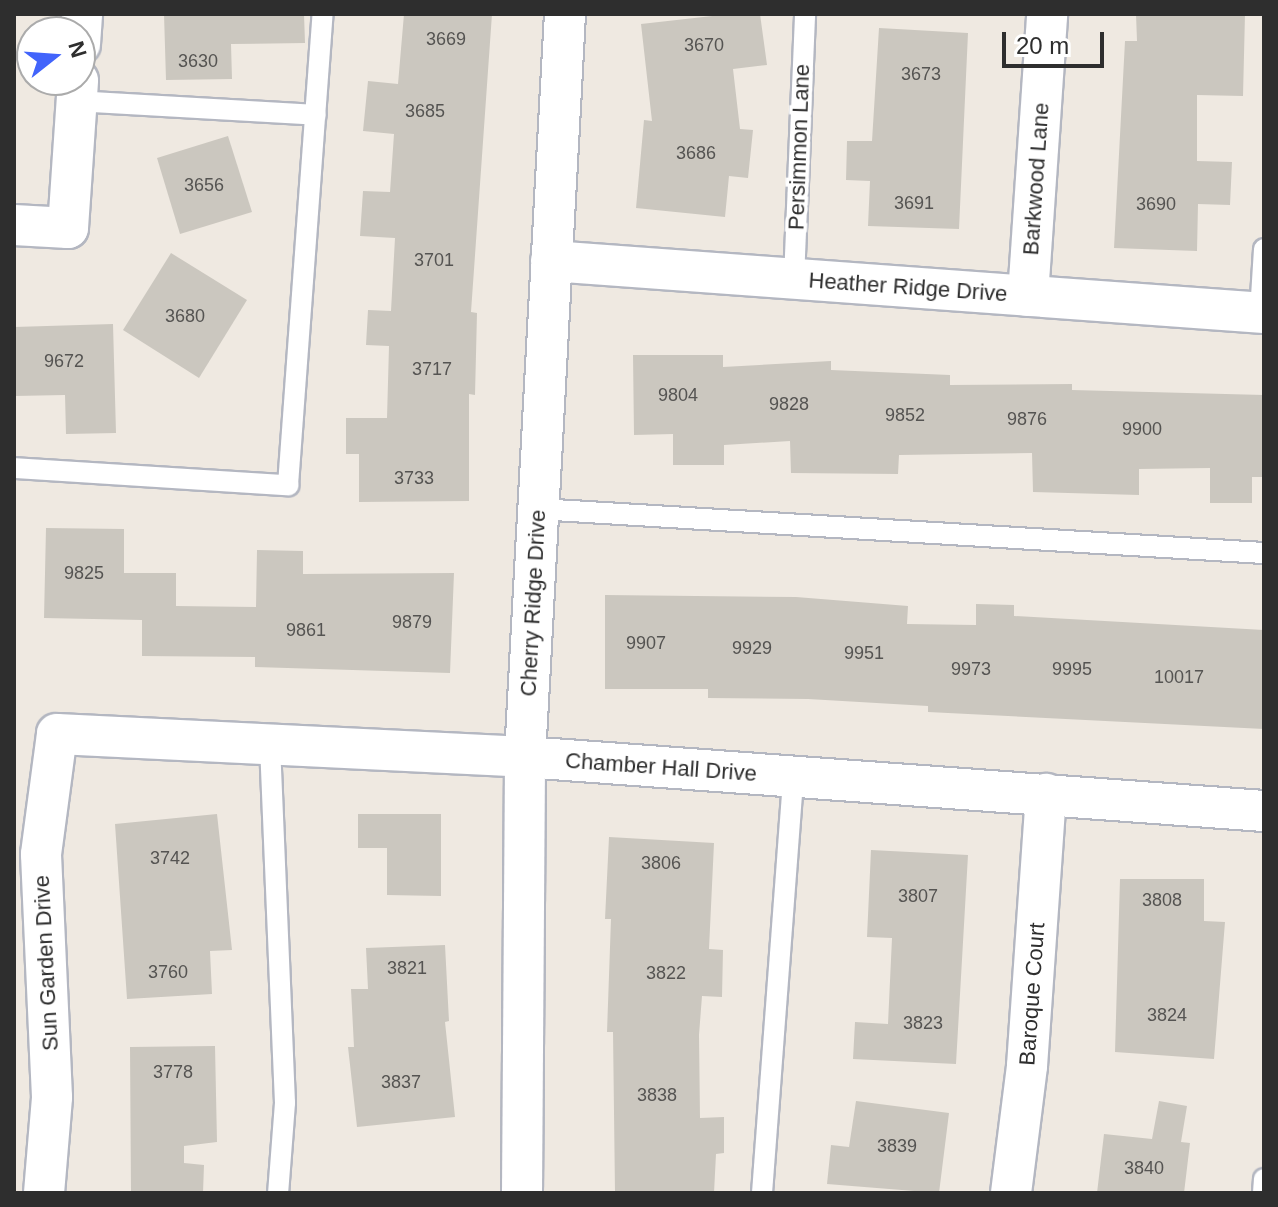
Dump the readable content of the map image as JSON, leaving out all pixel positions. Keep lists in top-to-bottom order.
{
  "streets": {
    "street": [
      "Barkwood Lane",
      "Heather Ridge Drive",
      "Cherry Ridge Drive",
      "Chamber Hall Drive",
      "Sun Garden Drive",
      "Baroque Court"
    ],
    "lane": ["Persimmon Lane"]
  },
  "crossings": [
    ["Persimmon Lane", "Heather Ridge Drive"],
    ["Barkwood Lane", "Heather Ridge Drive"],
    ["Heather Ridge Drive", "Cherry Ridge Drive"],
    ["Cherry Ridge Drive", "Chamber Hall Drive"],
    ["Chamber Hall Drive", "Sun Garden Drive"],
    ["Chamber Hall Drive", "Baroque Court"]
  ],
  "house_numbers": [
    "3669",
    "3670",
    "3630",
    "3673",
    "3685",
    "3686",
    "3656",
    "3691",
    "3690",
    "3701",
    "3680",
    "9672",
    "3717",
    "9804",
    "9828",
    "9852",
    "9876",
    "9900",
    "3733",
    "9825",
    "9879",
    "9861",
    "9907",
    "9929",
    "9951",
    "9973",
    "9995",
    "10017",
    "3742",
    "3806",
    "3807",
    "3808",
    "3821",
    "3760",
    "3822",
    "3824",
    "3823",
    "3778",
    "3837",
    "3838",
    "3839",
    "3840"
  ],
  "scale_bar": "20 m",
  "north": "right"
}
